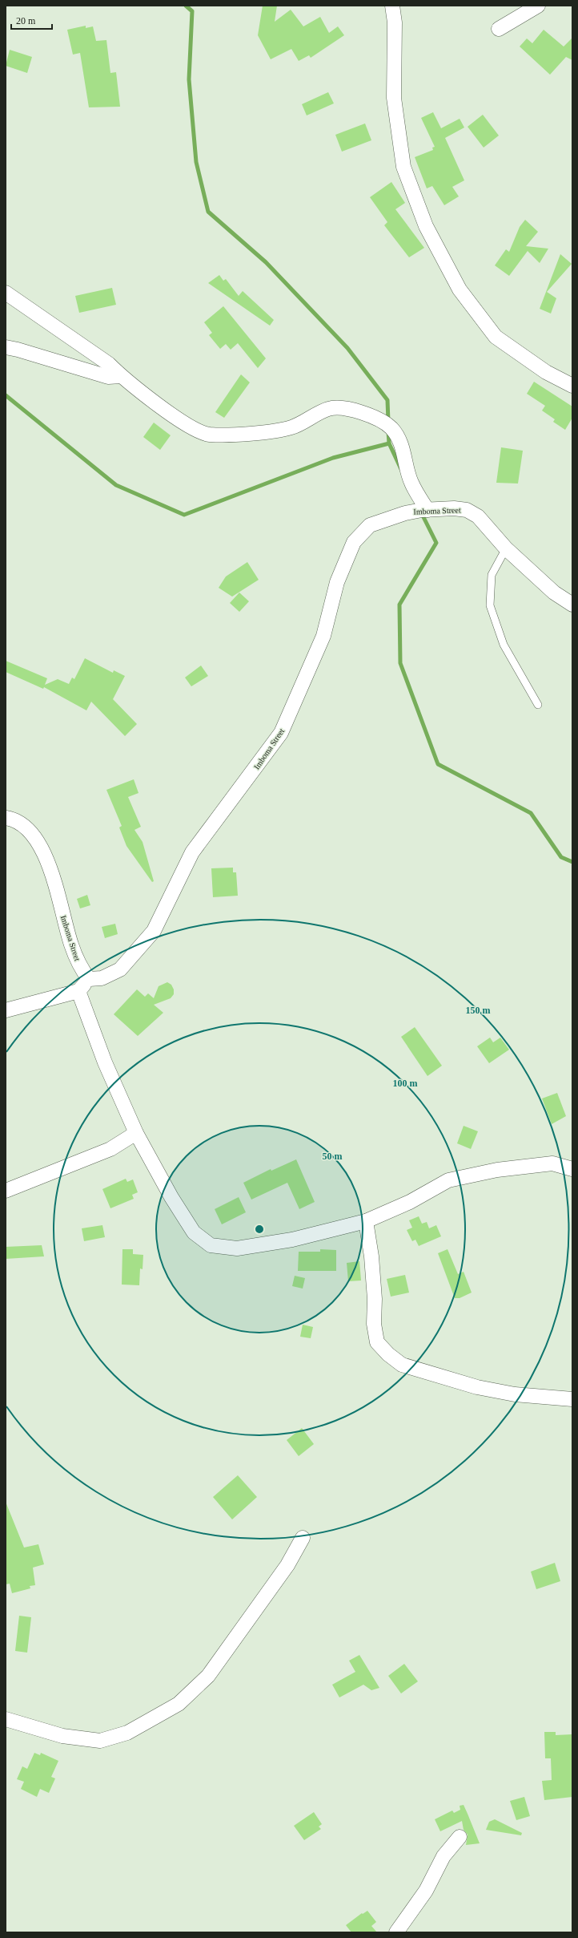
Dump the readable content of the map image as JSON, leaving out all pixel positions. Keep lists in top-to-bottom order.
{
  "streets": {
    "street": ["Imboma Street"]
  },
  "scale_bar": "20 m",
  "rings": ["150 m", "100 m", "50 m"]
}
